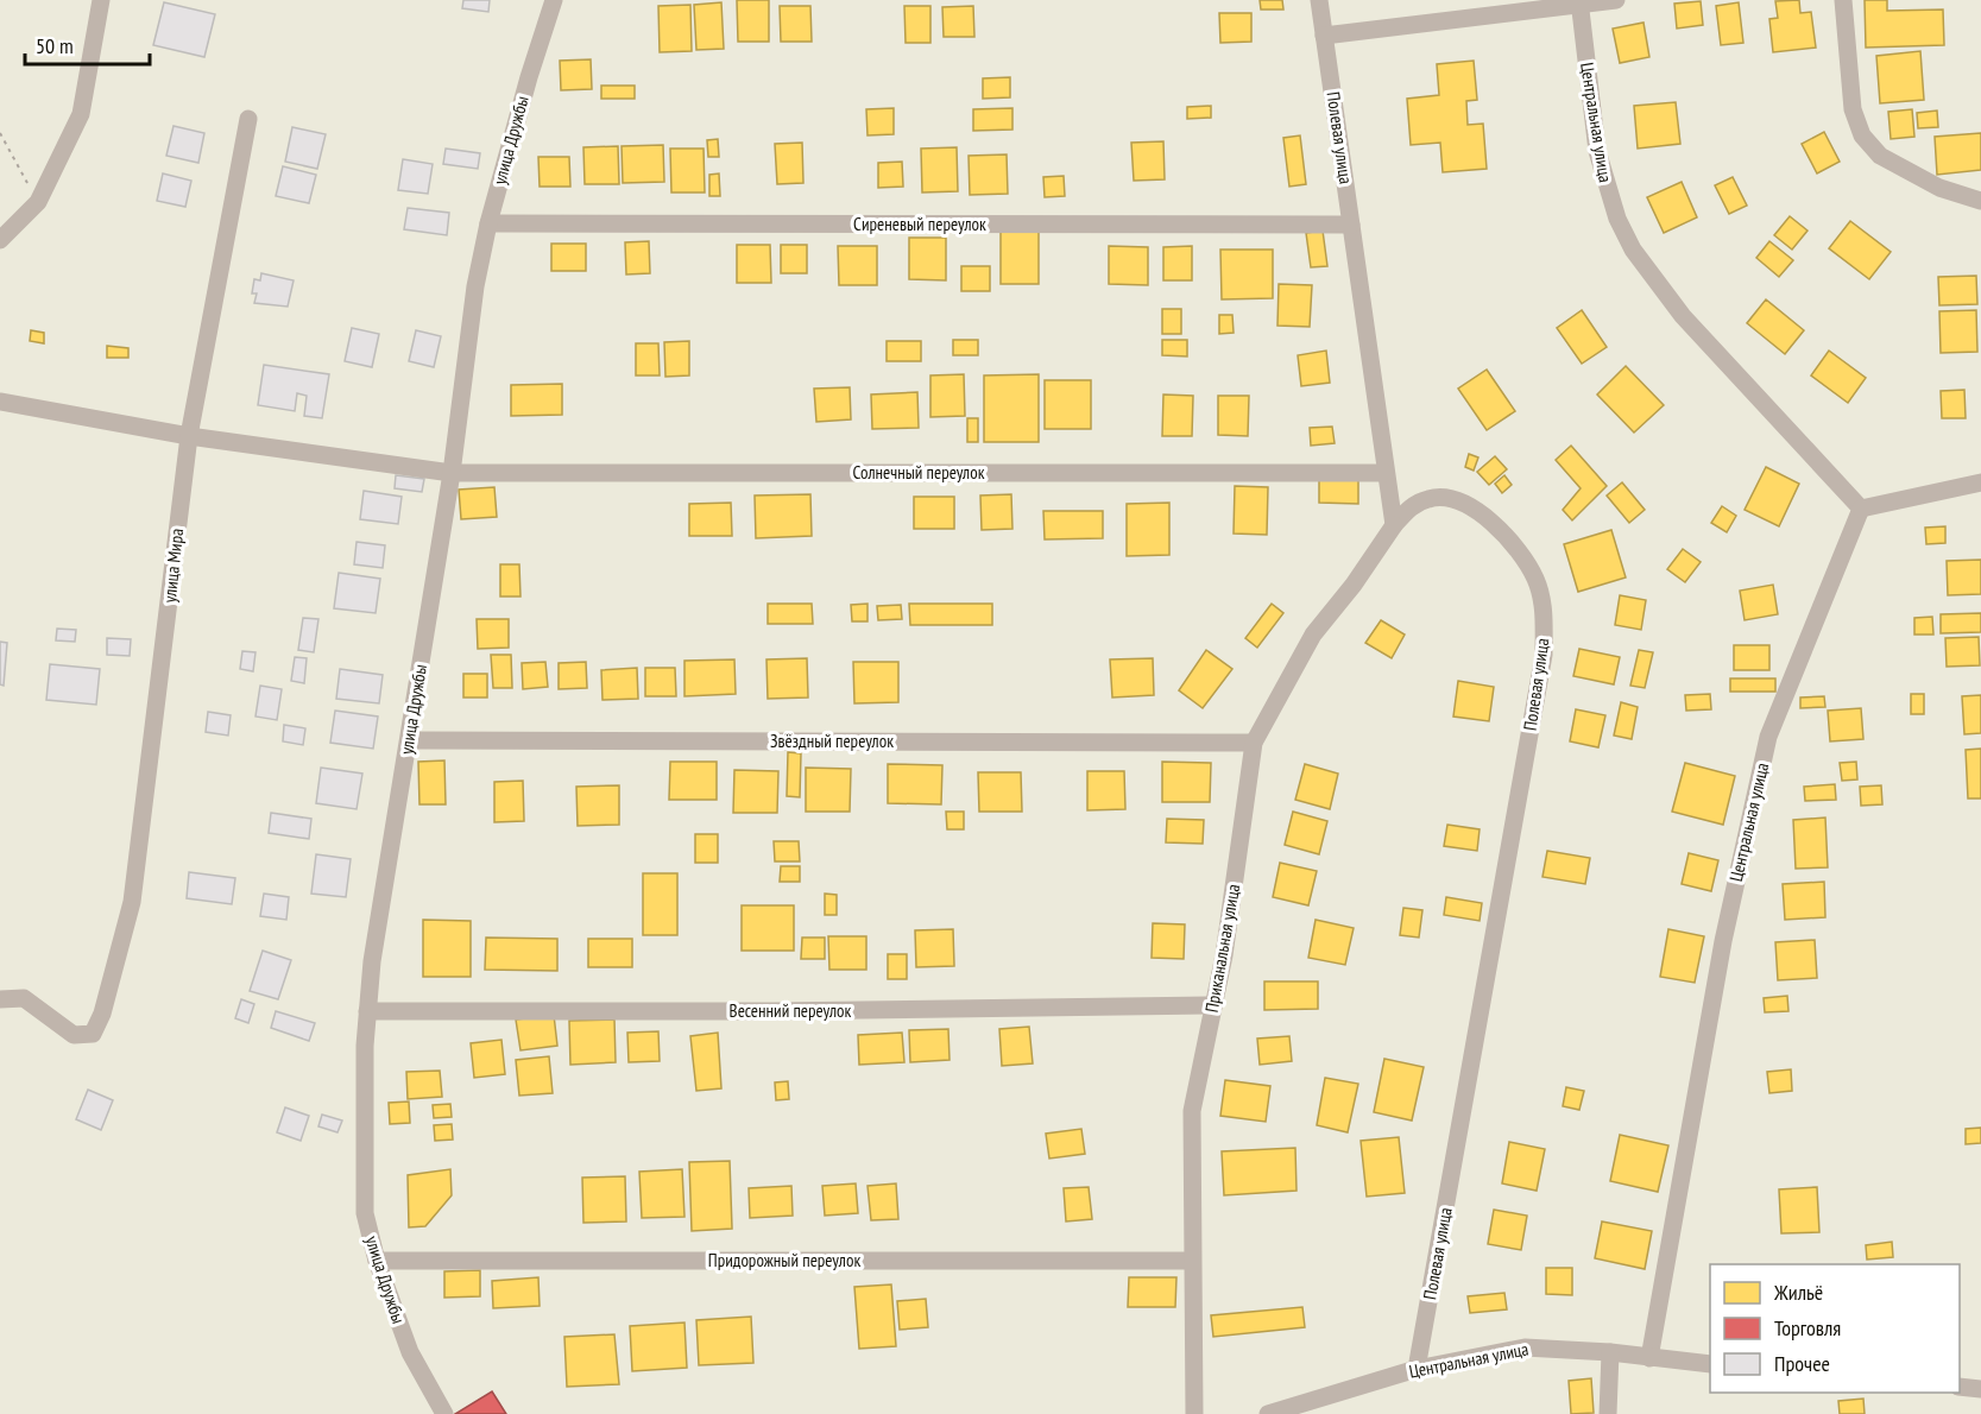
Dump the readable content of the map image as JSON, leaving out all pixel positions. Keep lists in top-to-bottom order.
{
  "streets": {
    "street": [
      "Центральная улица",
      "Полевая улица",
      "улица Дружбы",
      "Сиреневый переулок",
      "Солнечный переулок",
      "улица Мира",
      "Звёздный переулок",
      "Приканальная улица",
      "Весенний переулок",
      "Придорожный переулок"
    ]
  },
  "crossings": [
    ["Центральная улица", "Полевая улица"],
    ["Полевая улица", "Сиреневый переулок"],
    ["Полевая улица", "Солнечный переулок"],
    ["Полевая улица", "Приканальная улица"],
    ["улица Дружбы", "Сиреневый переулок"],
    ["улица Дружбы", "Солнечный переулок"],
    ["улица Дружбы", "Звёздный переулок"],
    ["улица Дружбы", "Весенний переулок"],
    ["улица Дружбы", "Придорожный переулок"],
    ["Солнечный переулок", "улица Мира"],
    ["Звёздный переулок", "Приканальная улица"],
    ["Приканальная улица", "Весенний переулок"],
    ["Приканальная улица", "Придорожный переулок"]
  ],
  "legend": ["Жильё", "Торговля", "Прочее"],
  "scale_bar": "50 m"
}
